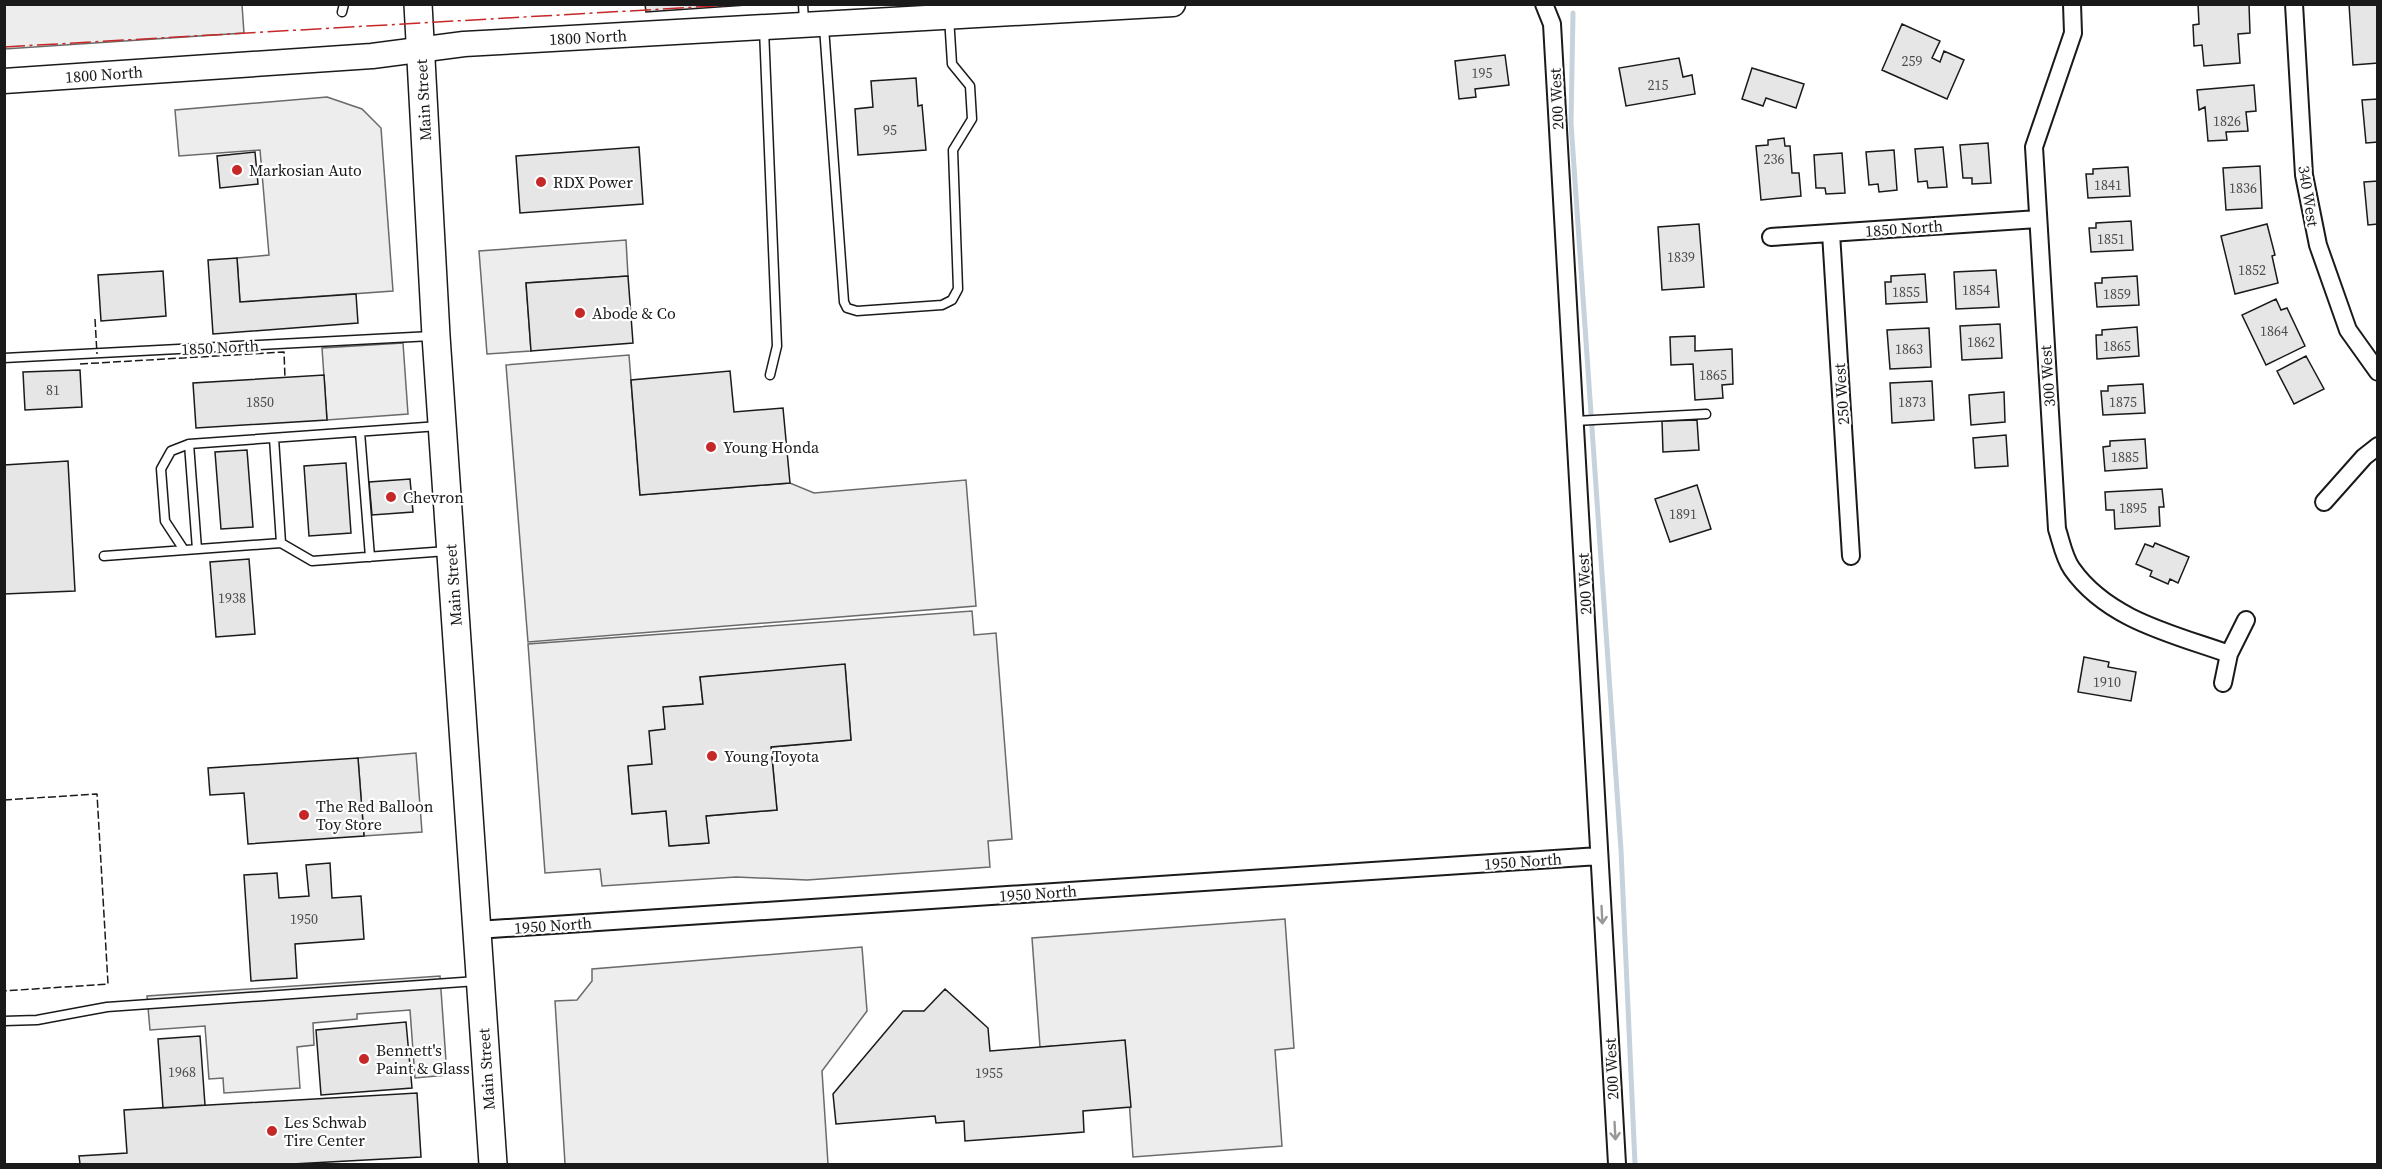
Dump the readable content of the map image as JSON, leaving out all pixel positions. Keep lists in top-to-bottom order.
{
  "streets": {
    "main road": ["Main Street"],
    "street": [
      "1800 North",
      "200 West",
      "340 West",
      "1850 North",
      "300 West",
      "250 West",
      "1950 North"
    ]
  },
  "crossings": [
    ["1800 North", "Main Street"],
    ["200 West", "1950 North"],
    ["Main Street", "1850 North"],
    ["Main Street", "1950 North"],
    ["1850 North", "300 West"],
    ["1850 North", "250 West"]
  ],
  "places": [
    "Markosian Auto",
    "RDX Power",
    "Abode & Co",
    "Young Honda",
    "Chevron",
    "Young Toyota",
    "The Red Balloon Toy Store",
    "Bennett's Paint & Glass",
    "Les Schwab Tire Center"
  ],
  "house_numbers": [
    "259",
    "195",
    "215",
    "1826",
    "95",
    "236",
    "1841",
    "1836",
    "1851",
    "1839",
    "1852",
    "1854",
    "1855",
    "1859",
    "1864",
    "1862",
    "1865",
    "1863",
    "1865",
    "81",
    "1850",
    "1873",
    "1875",
    "1885",
    "1895",
    "1891",
    "1938",
    "1910",
    "1950",
    "1968",
    "1955"
  ]
}
